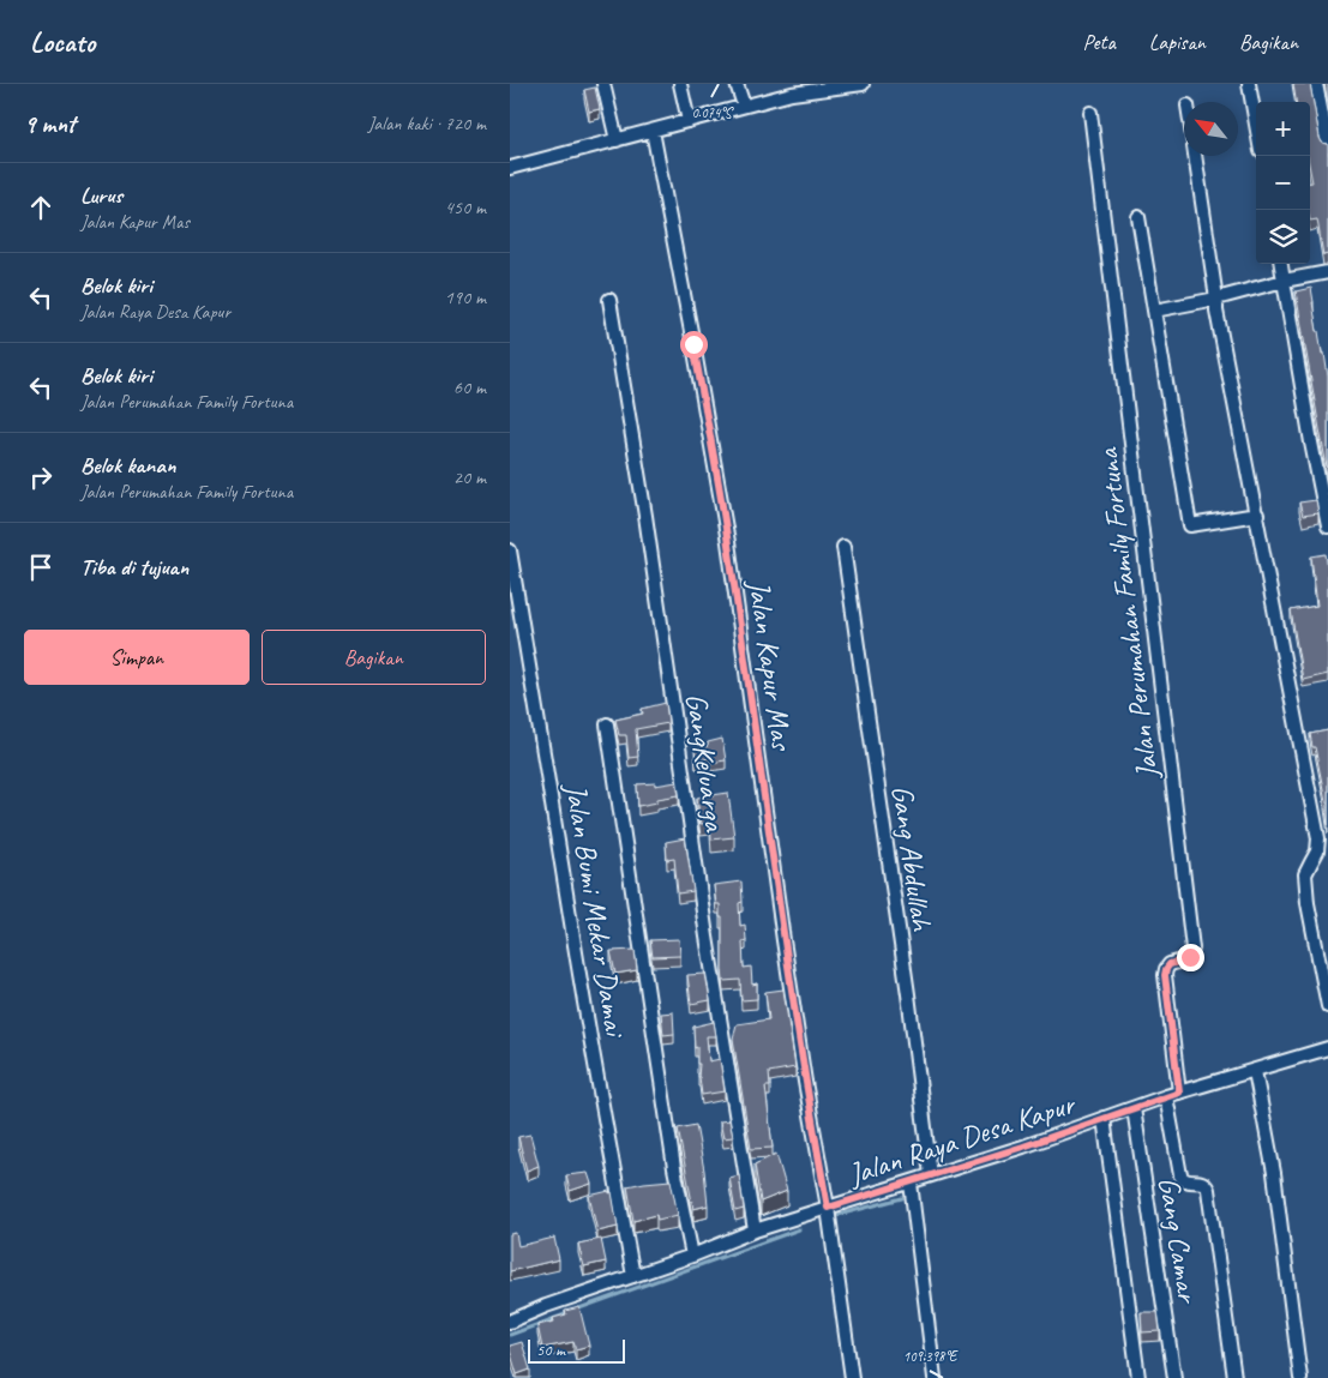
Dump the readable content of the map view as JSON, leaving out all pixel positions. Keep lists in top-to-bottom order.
{
  "streets": {
    "street": [
      "Jalan Perumahan Family Fortuna",
      "Jalan Kapur Mas",
      "GangKeluarga",
      "Gang Abdullah",
      "Jalan Bumi Mekar Damai",
      "Jalan Raya Desa Kapur",
      "Gang Camar"
    ]
  },
  "crossings": [
    ["Jalan Perumahan Family Fortuna", "Jalan Raya Desa Kapur"],
    ["Jalan Kapur Mas", "Jalan Raya Desa Kapur"],
    ["GangKeluarga", "Jalan Raya Desa Kapur"],
    ["Gang Abdullah", "Jalan Raya Desa Kapur"],
    ["Jalan Bumi Mekar Damai", "Jalan Raya Desa Kapur"],
    ["Jalan Raya Desa Kapur", "Gang Camar"]
  ],
  "scale_bar": "50 m",
  "north": "top left",
  "page": {
    "header": "Locato",
    "nav": ["Peta", "Lapisan", "Bagikan"],
    "heading": ["9 mnt", "Jalan kaki · 720 m"],
    "map_buttons": ["+", "−"],
    "list": [
      ["Lurus", "Jalan Kapur Mas", "450 m"],
      ["Belok kiri", "Jalan Raya Desa Kapur", "190 m"],
      ["Belok kiri", "Jalan Perumahan Family Fortuna", "60 m"],
      ["Belok kanan", "Jalan Perumahan Family Fortuna", "20 m"],
      "Tiba di tujuan"
    ],
    "buttons": ["Simpan", "Bagikan"],
    "scale": "50 m"
  },
  "coordinates": ["0.074°S", "109.398°E"]
}
